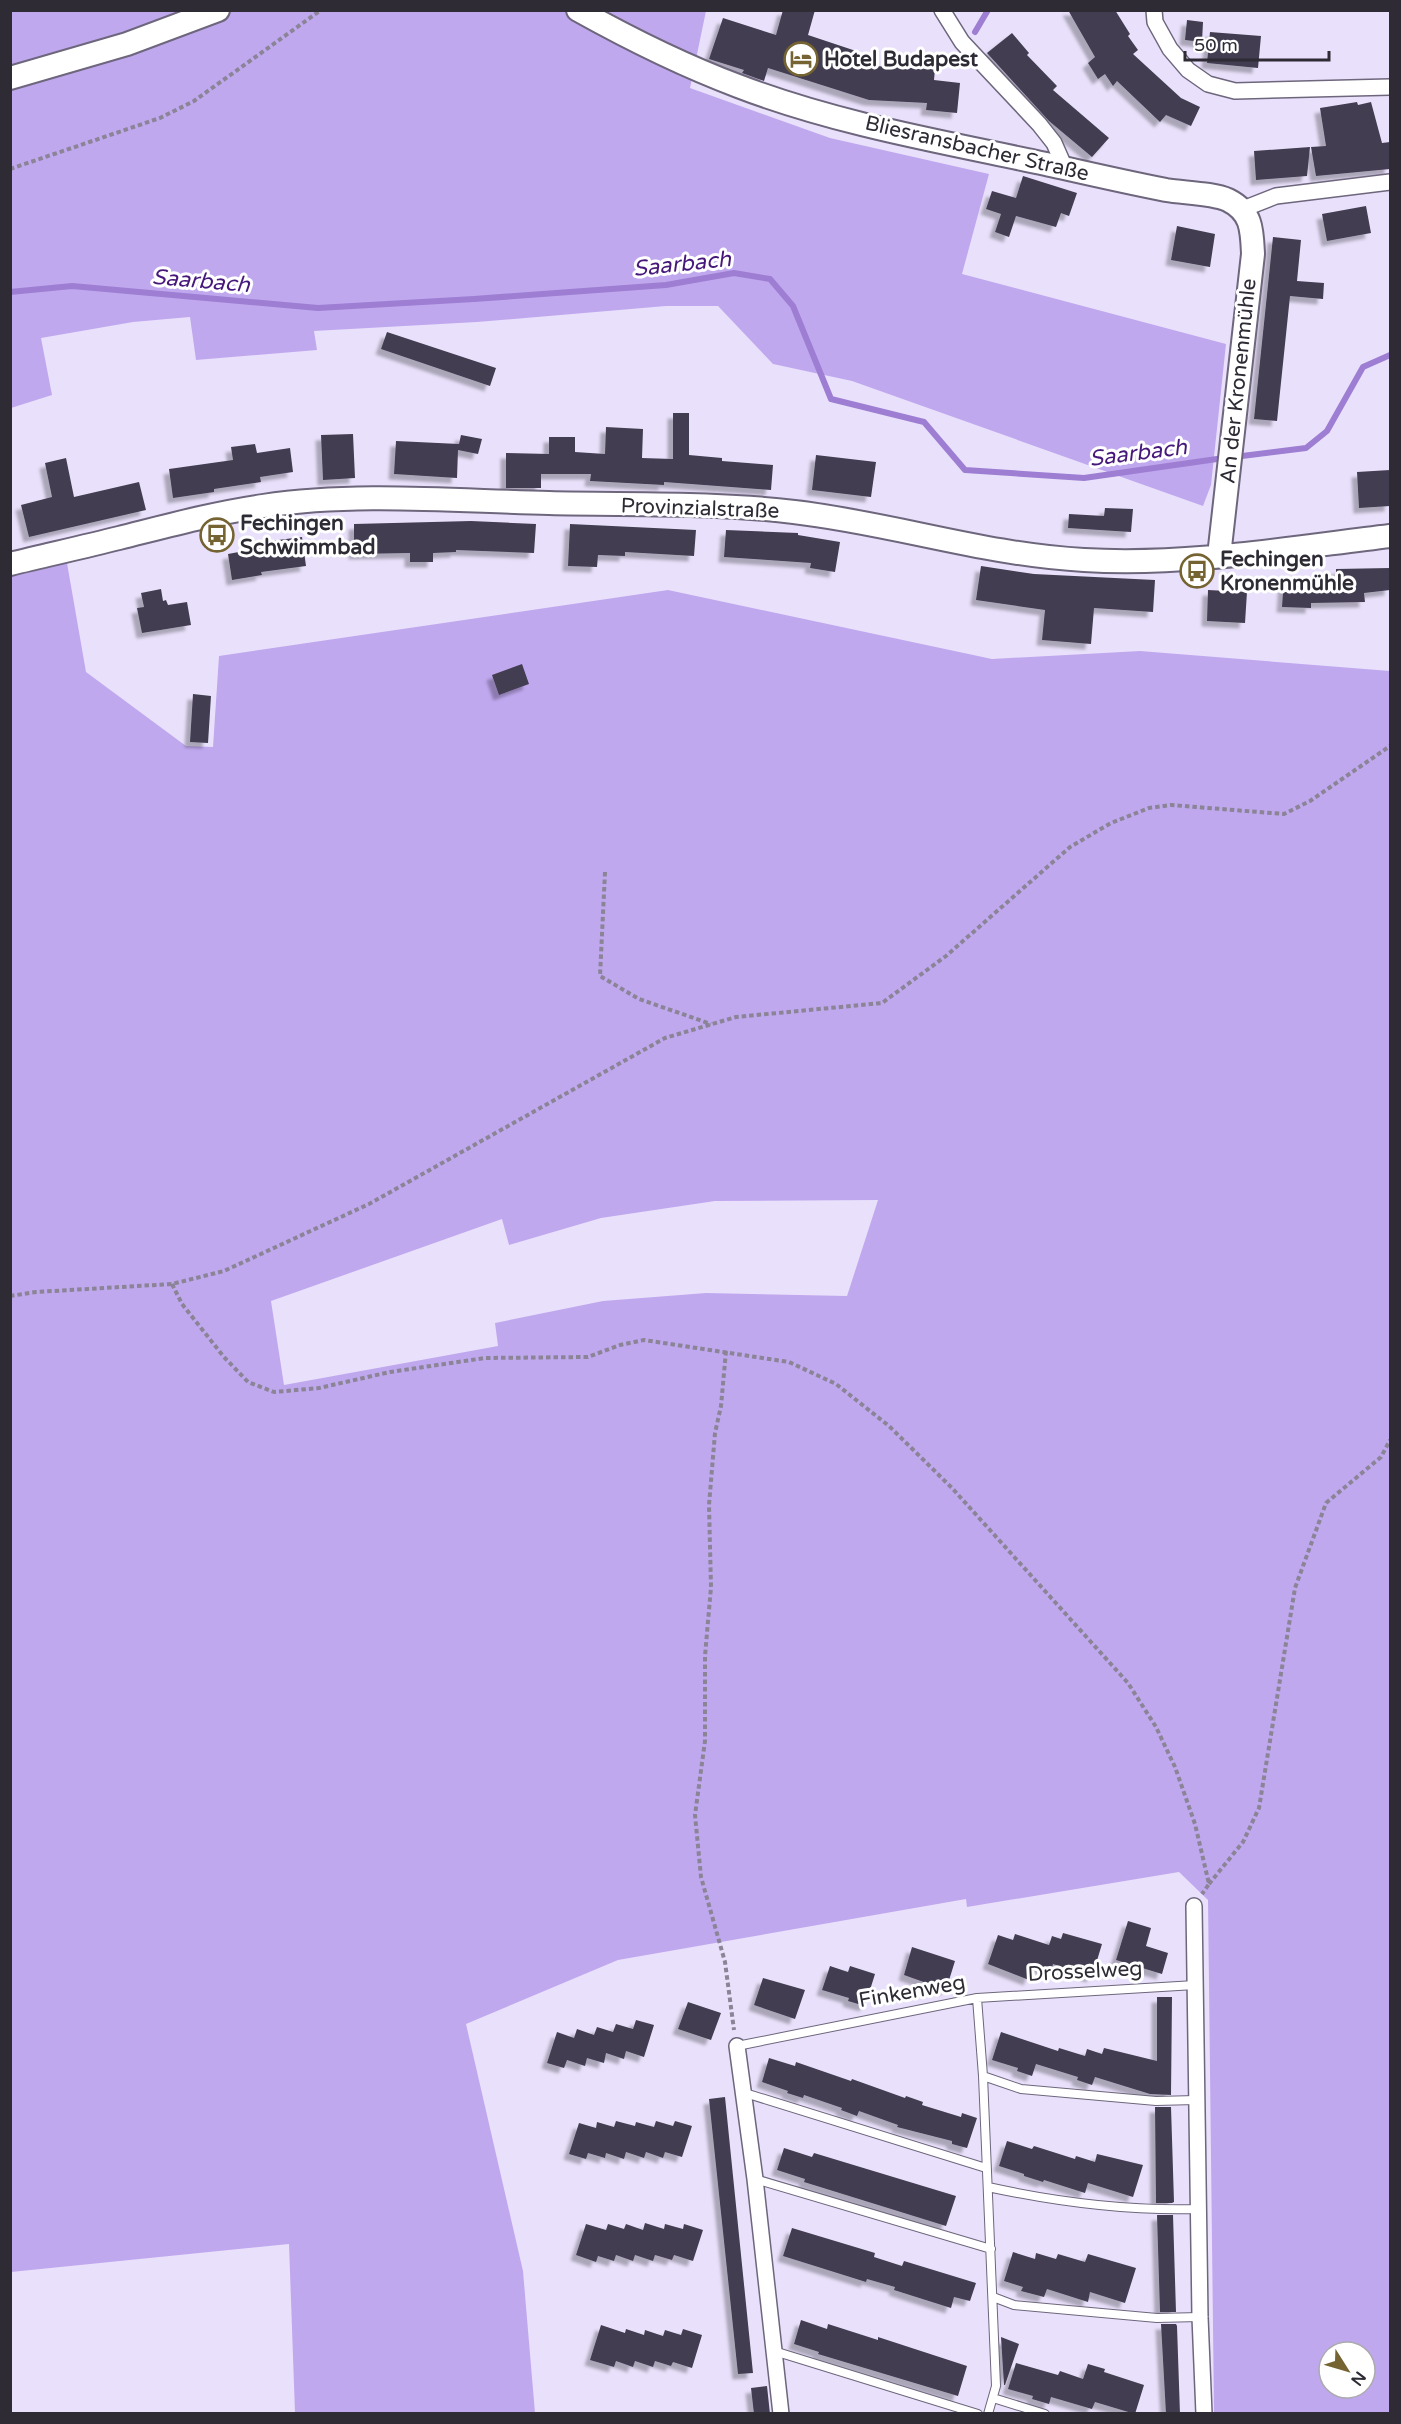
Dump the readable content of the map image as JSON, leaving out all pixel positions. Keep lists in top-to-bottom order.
{
  "streets": {
    "main road": ["Bliesransbacher Straße", "An der Kronenmühle", "Provinzialstraße"],
    "lane": ["Drosselweg", "Finkenweg"]
  },
  "crossings": [
    ["Bliesransbacher Straße", "An der Kronenmühle"],
    ["An der Kronenmühle", "Provinzialstraße"],
    ["Drosselweg", "Finkenweg"]
  ],
  "water": ["Saarbach"],
  "places": {
    "hotel": ["Hotel Budapest"],
    "bus stop": ["Fechingen Schwimmbad", "Fechingen Kronenmühle"]
  },
  "scale_bar": "50 m",
  "north": "bottom right"
}
